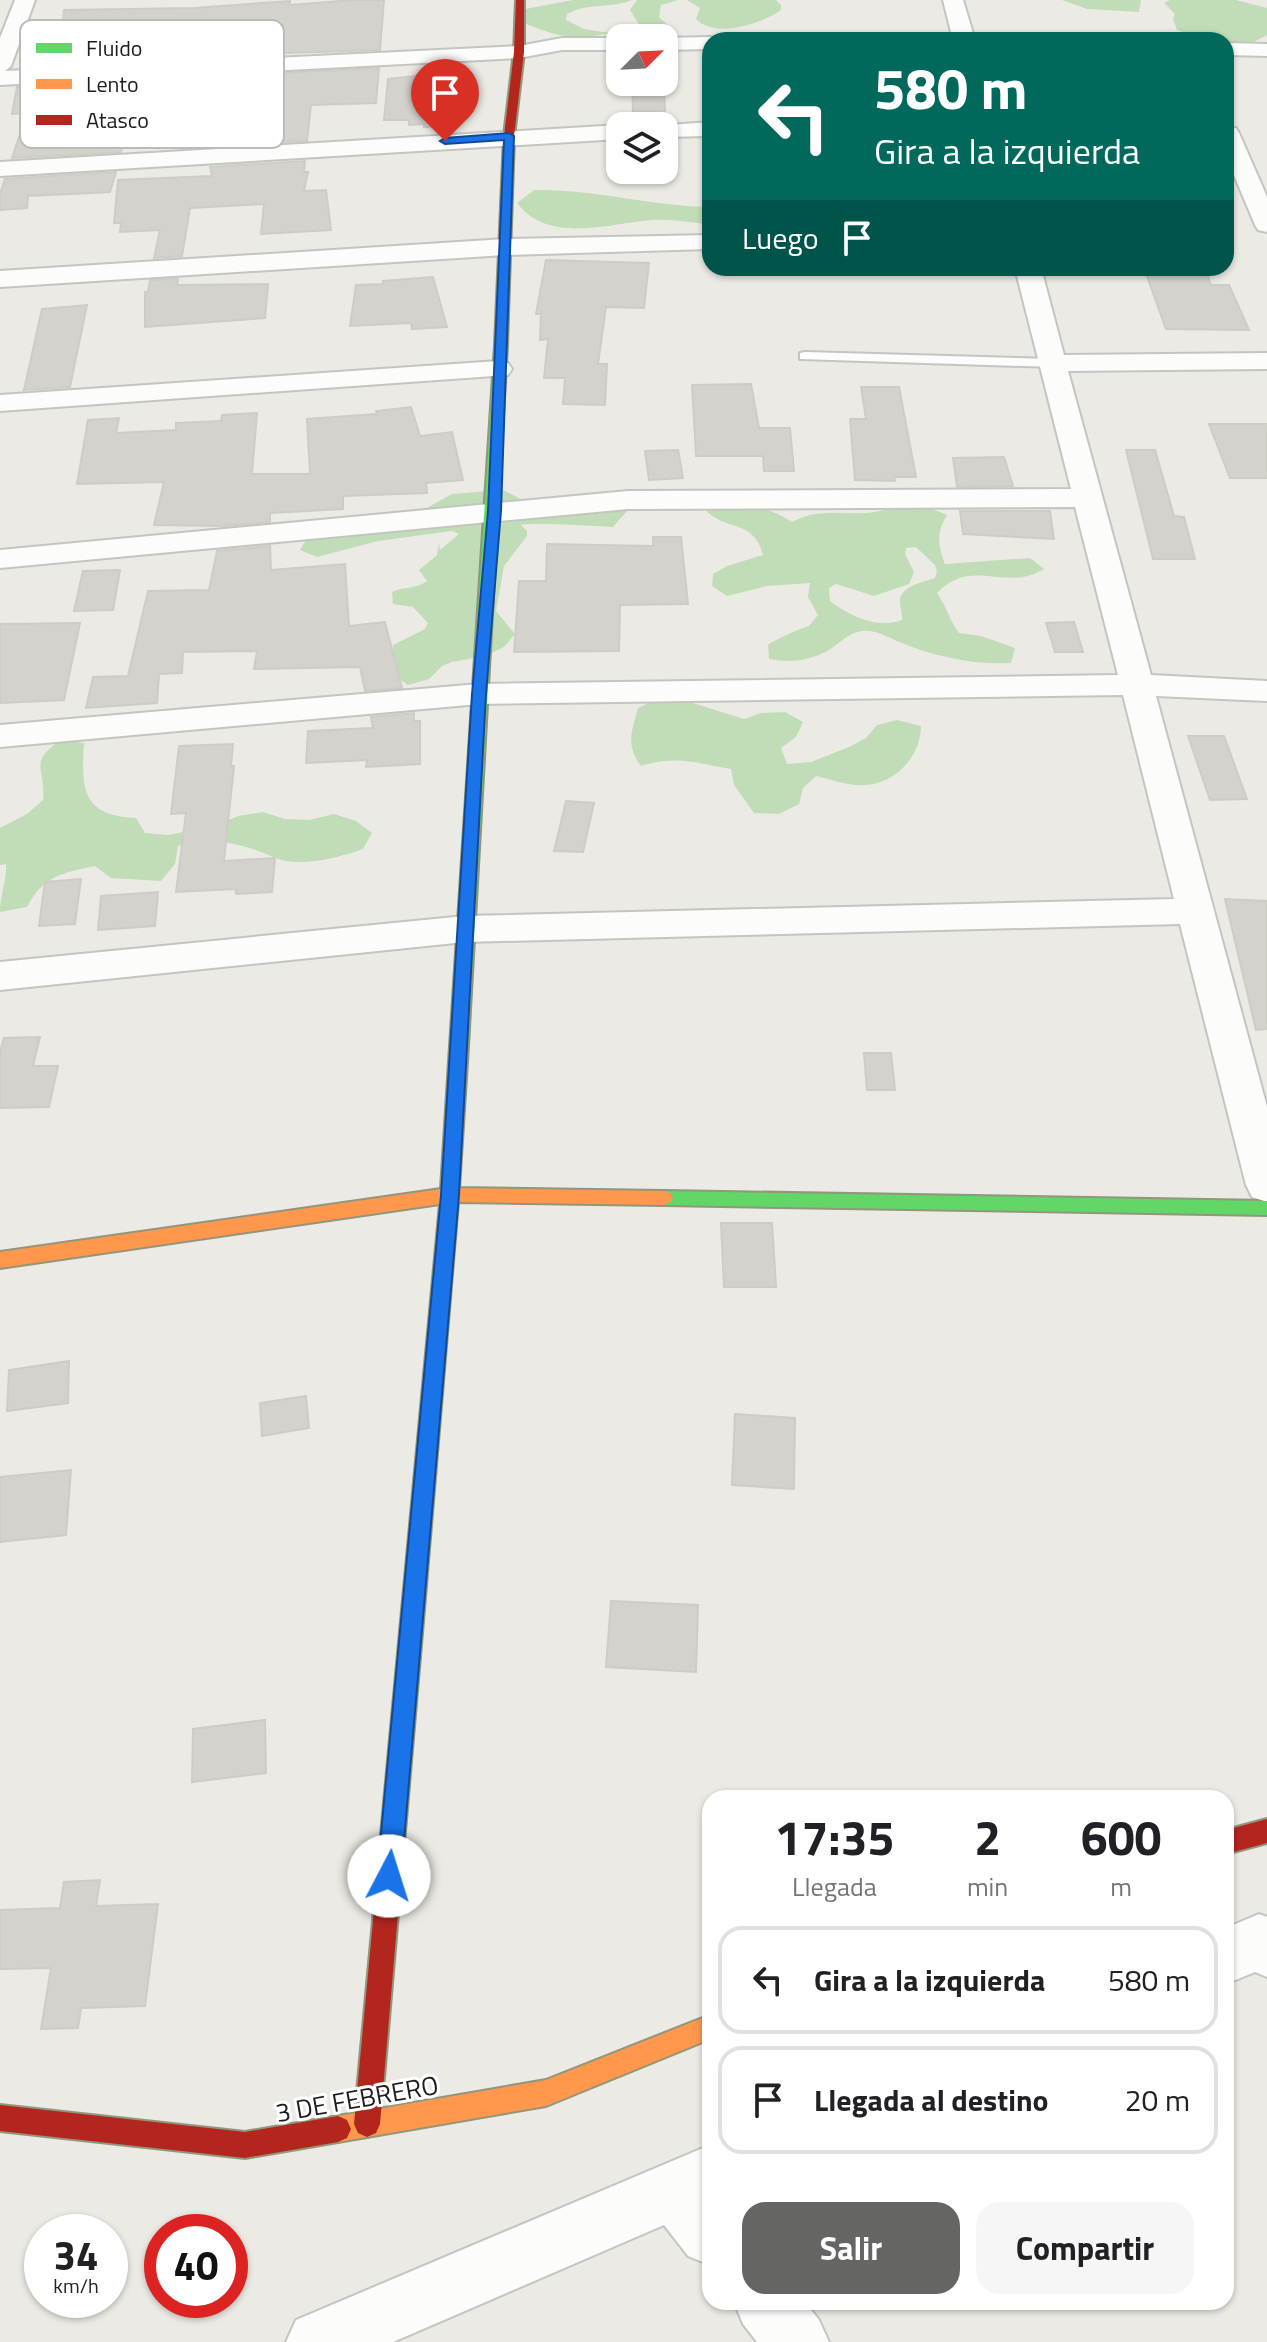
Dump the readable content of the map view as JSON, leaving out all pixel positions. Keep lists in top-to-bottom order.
{
  "streets": {
    "street": ["3 DE FEBRERO"]
  },
  "legend": ["Fluido", "Lento", "Atasco"],
  "north": "top right",
  "page": {
    "turn": ["580 m", "Gira a la izquierda"],
    "then": "Luego",
    "eta": [
      "17:35",
      "Llegada",
      "2",
      "min",
      "600",
      "m"
    ],
    "list": [
      {
        "name": "Gira a la izquierda",
        "value": "580 m"
      },
      {
        "name": "Llegada al destino",
        "value": "20 m"
      }
    ],
    "buttons": ["Salir", "Compartir"],
    "speed": "34 km/h",
    "limit": "40"
  }
}
